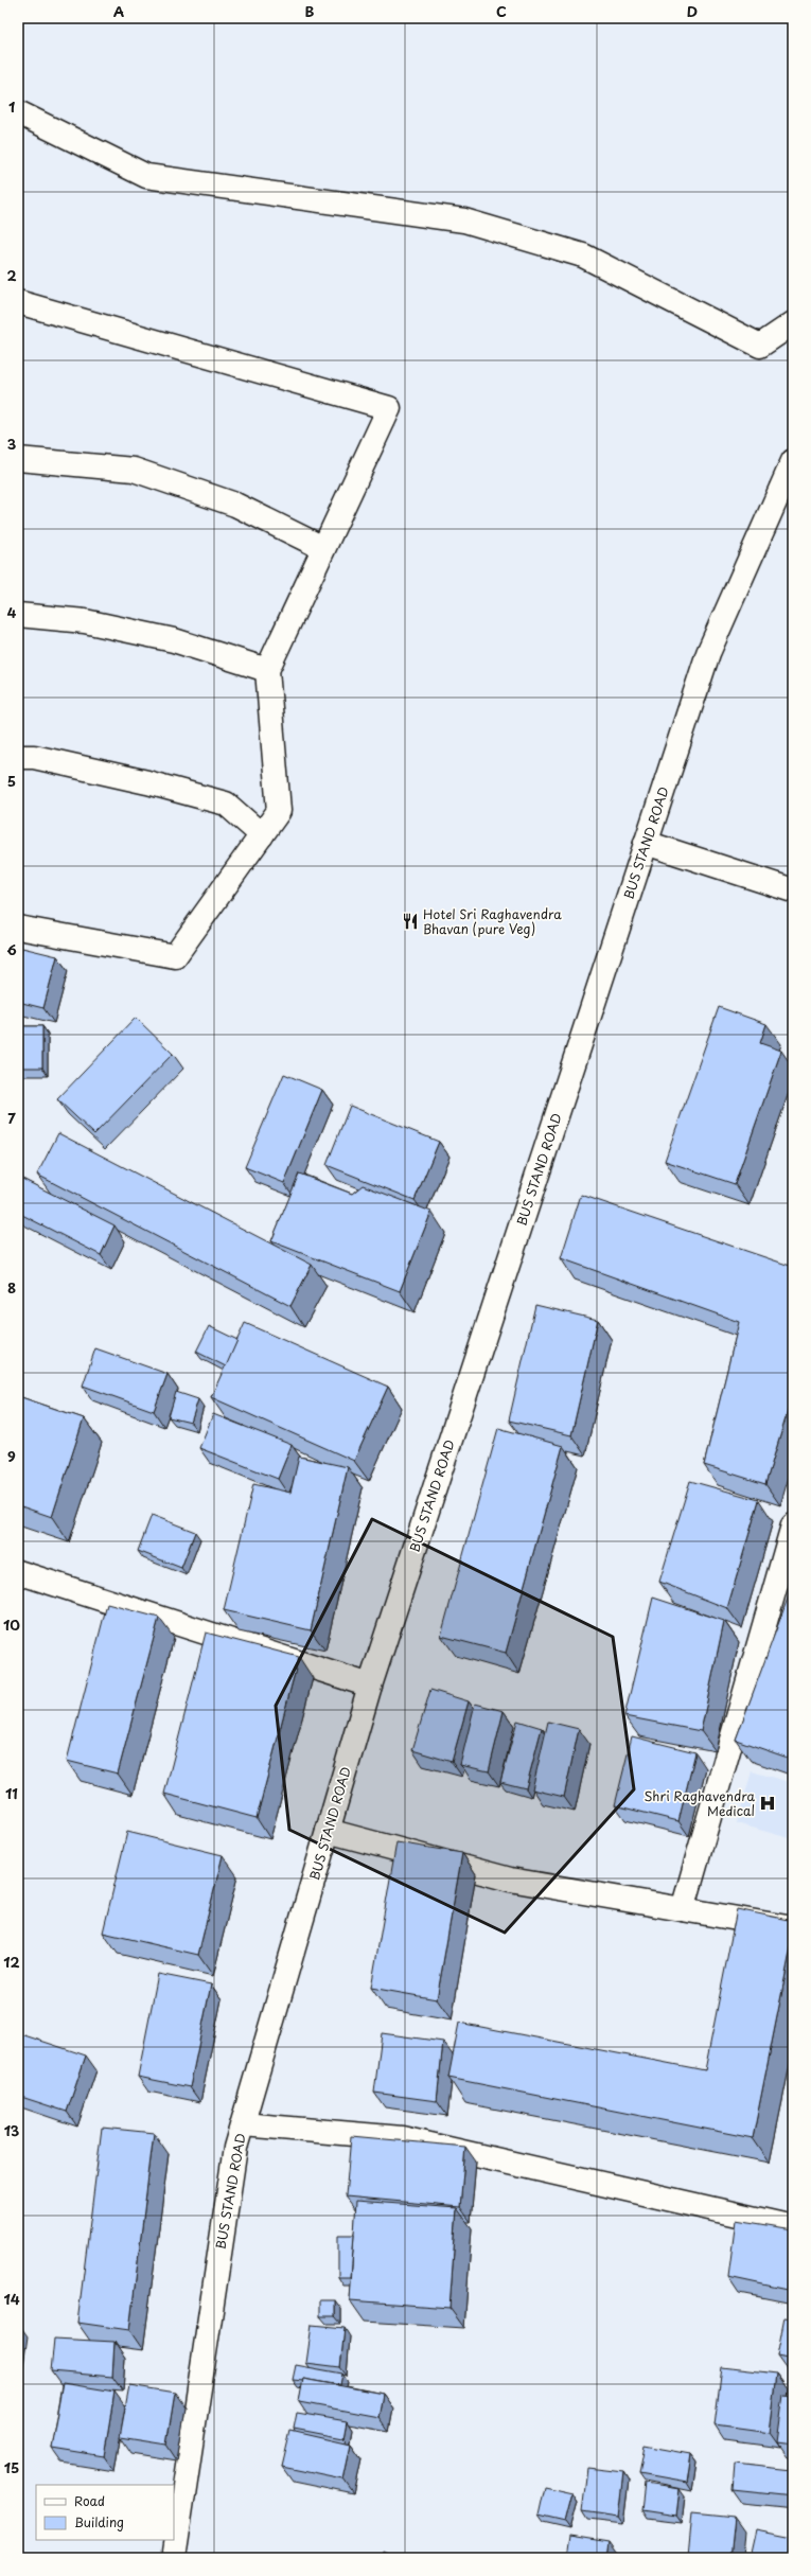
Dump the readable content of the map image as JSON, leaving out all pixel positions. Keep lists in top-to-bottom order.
{
  "streets": {
    "street": ["BUS STAND ROAD"]
  },
  "places": {
    "restaurant": ["Hotel Sri Raghavendra Bhavan (pure Veg)"],
    "hospital": ["Shri Raghavendra Medical"]
  },
  "legend": ["Road", "Building"],
  "grid": {
    "columns": [
      "A",
      "B",
      "C",
      "D"
    ],
    "rows": [
      "1",
      "2",
      "3",
      "4",
      "5",
      "6",
      "7",
      "8",
      "9",
      "10",
      "11",
      "12",
      "13",
      "14",
      "15"
    ]
  }
}
